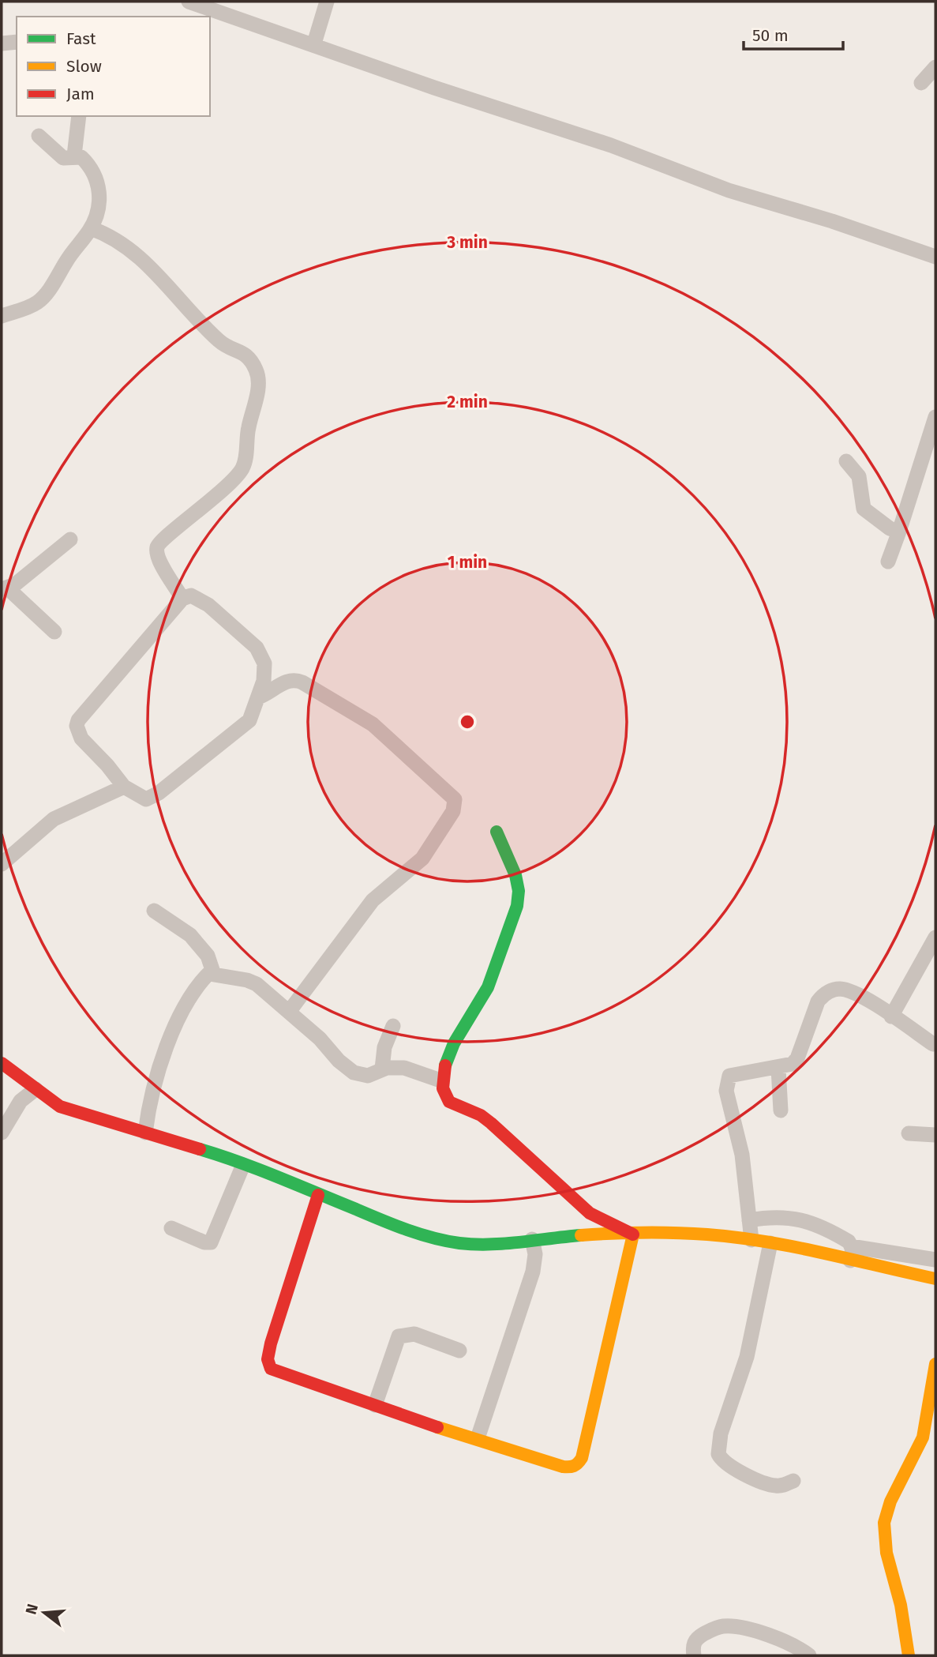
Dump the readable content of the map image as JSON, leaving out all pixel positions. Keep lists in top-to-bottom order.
{
  "legend": ["Fast", "Slow", "Jam"],
  "scale_bar": "50 m",
  "north": "left",
  "rings": ["3 min", "2 min", "1 min"]
}
